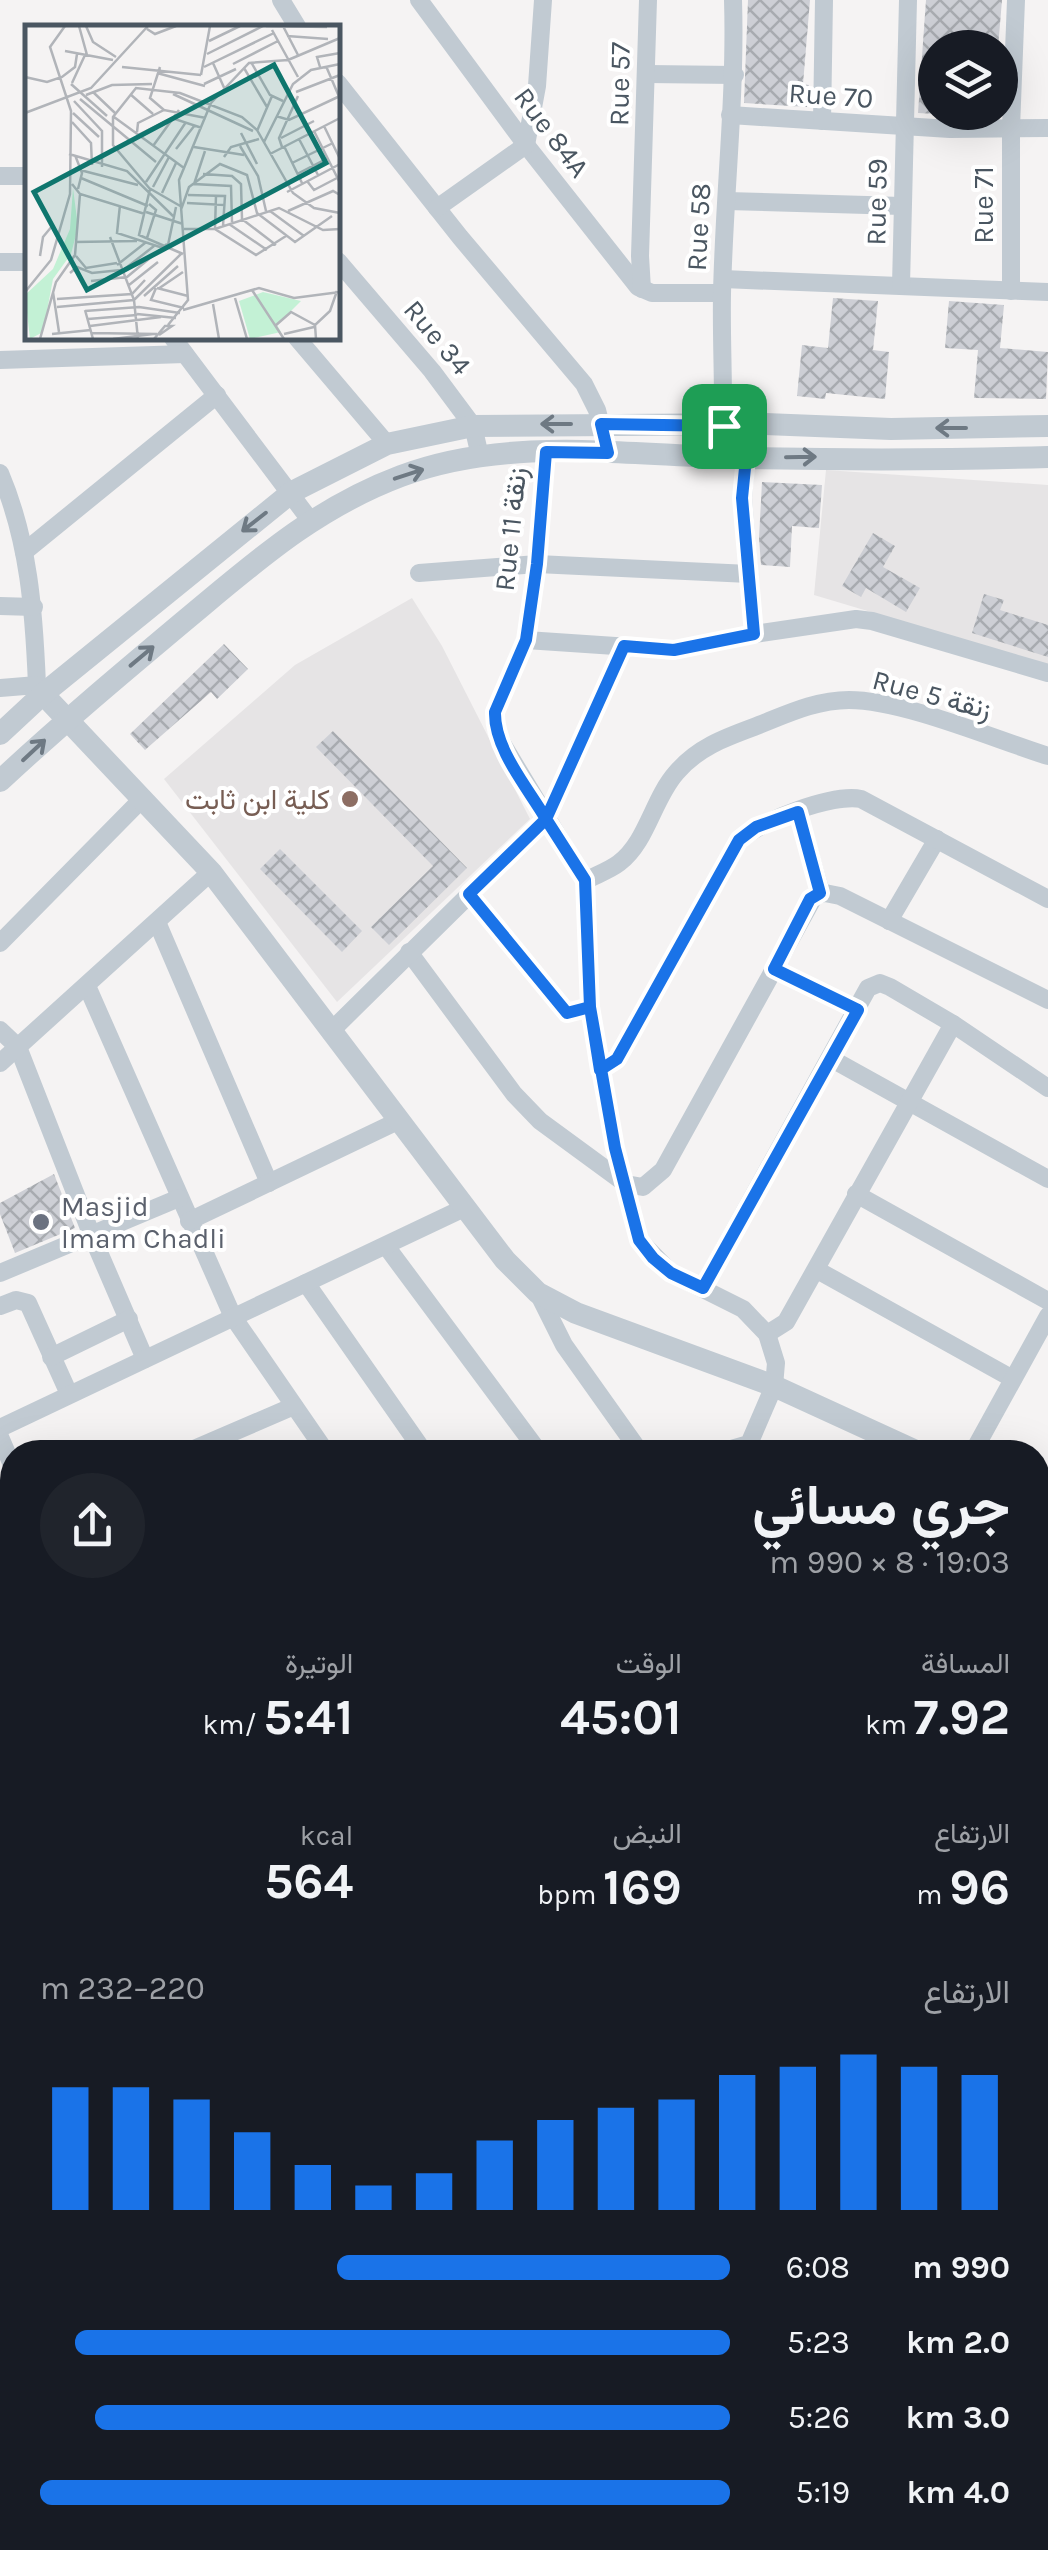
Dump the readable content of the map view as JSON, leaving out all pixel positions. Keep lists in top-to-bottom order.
{
  "streets": {
    "street": [
      "Rue 57",
      "Rue 70",
      "Rue 84A",
      "Rue 59",
      "Rue 71",
      "Rue 58",
      "Rue 34",
      "Rue 11 زنقة",
      "Rue 5 زنقة"
    ]
  },
  "crossings": [
    ["Rue 57", "Rue 84A"],
    ["Rue 70", "Rue 59"],
    ["Rue 70", "Rue 58"],
    ["Rue 11 زنقة", "Rue 5 زنقة"]
  ],
  "places": ["كلية ابن ثابت", "Masjid Imam Chadli"],
  "page": {
    "heading": ["جري مسائي", "19:03 · 8 × 990 m"],
    "stats": [
      ["المسافة", "7.92 km"],
      ["الوقت", "45:01"],
      ["الوتيرة", "5:41 /km"],
      ["الارتفاع", "96 m"],
      ["النبض", "169 bpm"],
      ["kcal", "564"]
    ],
    "chart": ["الارتفاع", "220–232 m"],
    "list": [
      {
        "name": "990 m",
        "note": "6:08"
      },
      {
        "name": "2.0 km",
        "note": "5:23"
      },
      {
        "name": "3.0 km",
        "note": "5:26"
      },
      {
        "name": "4.0 km",
        "note": "5:19"
      }
    ]
  }
}
